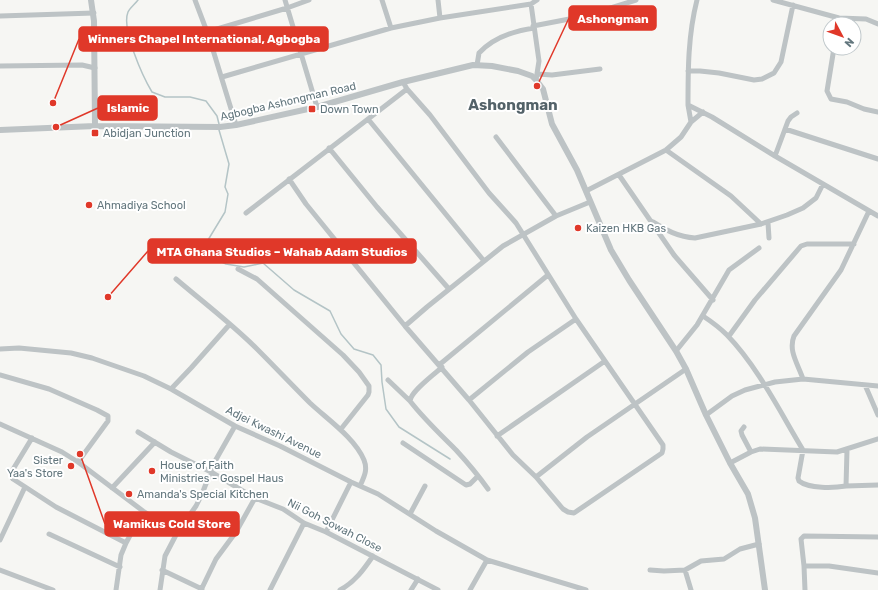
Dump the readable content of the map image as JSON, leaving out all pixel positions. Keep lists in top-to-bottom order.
{
  "streets": {
    "street": ["Agbogba Ashongman Road", "Adjei Kwashi Avenue", "Nii Goh Sowah Close"]
  },
  "districts": ["Ashongman"],
  "places": {
    "other": [
      "Ashongman",
      "Winners Chapel International, Agbogba",
      "Islamic",
      "Ahmadiya School",
      "Kaizen HKB Gas",
      "MTA Ghana Studios – Wahab Adam Studios",
      "Wamikus Cold Store",
      "Sister Yaa's Store",
      "House of Faith Ministries - Gospel Haus",
      "Amanda's Special Kitchen"
    ],
    "transit": ["Down Town", "Abidjan Junction"]
  },
  "north": "bottom right"
}
